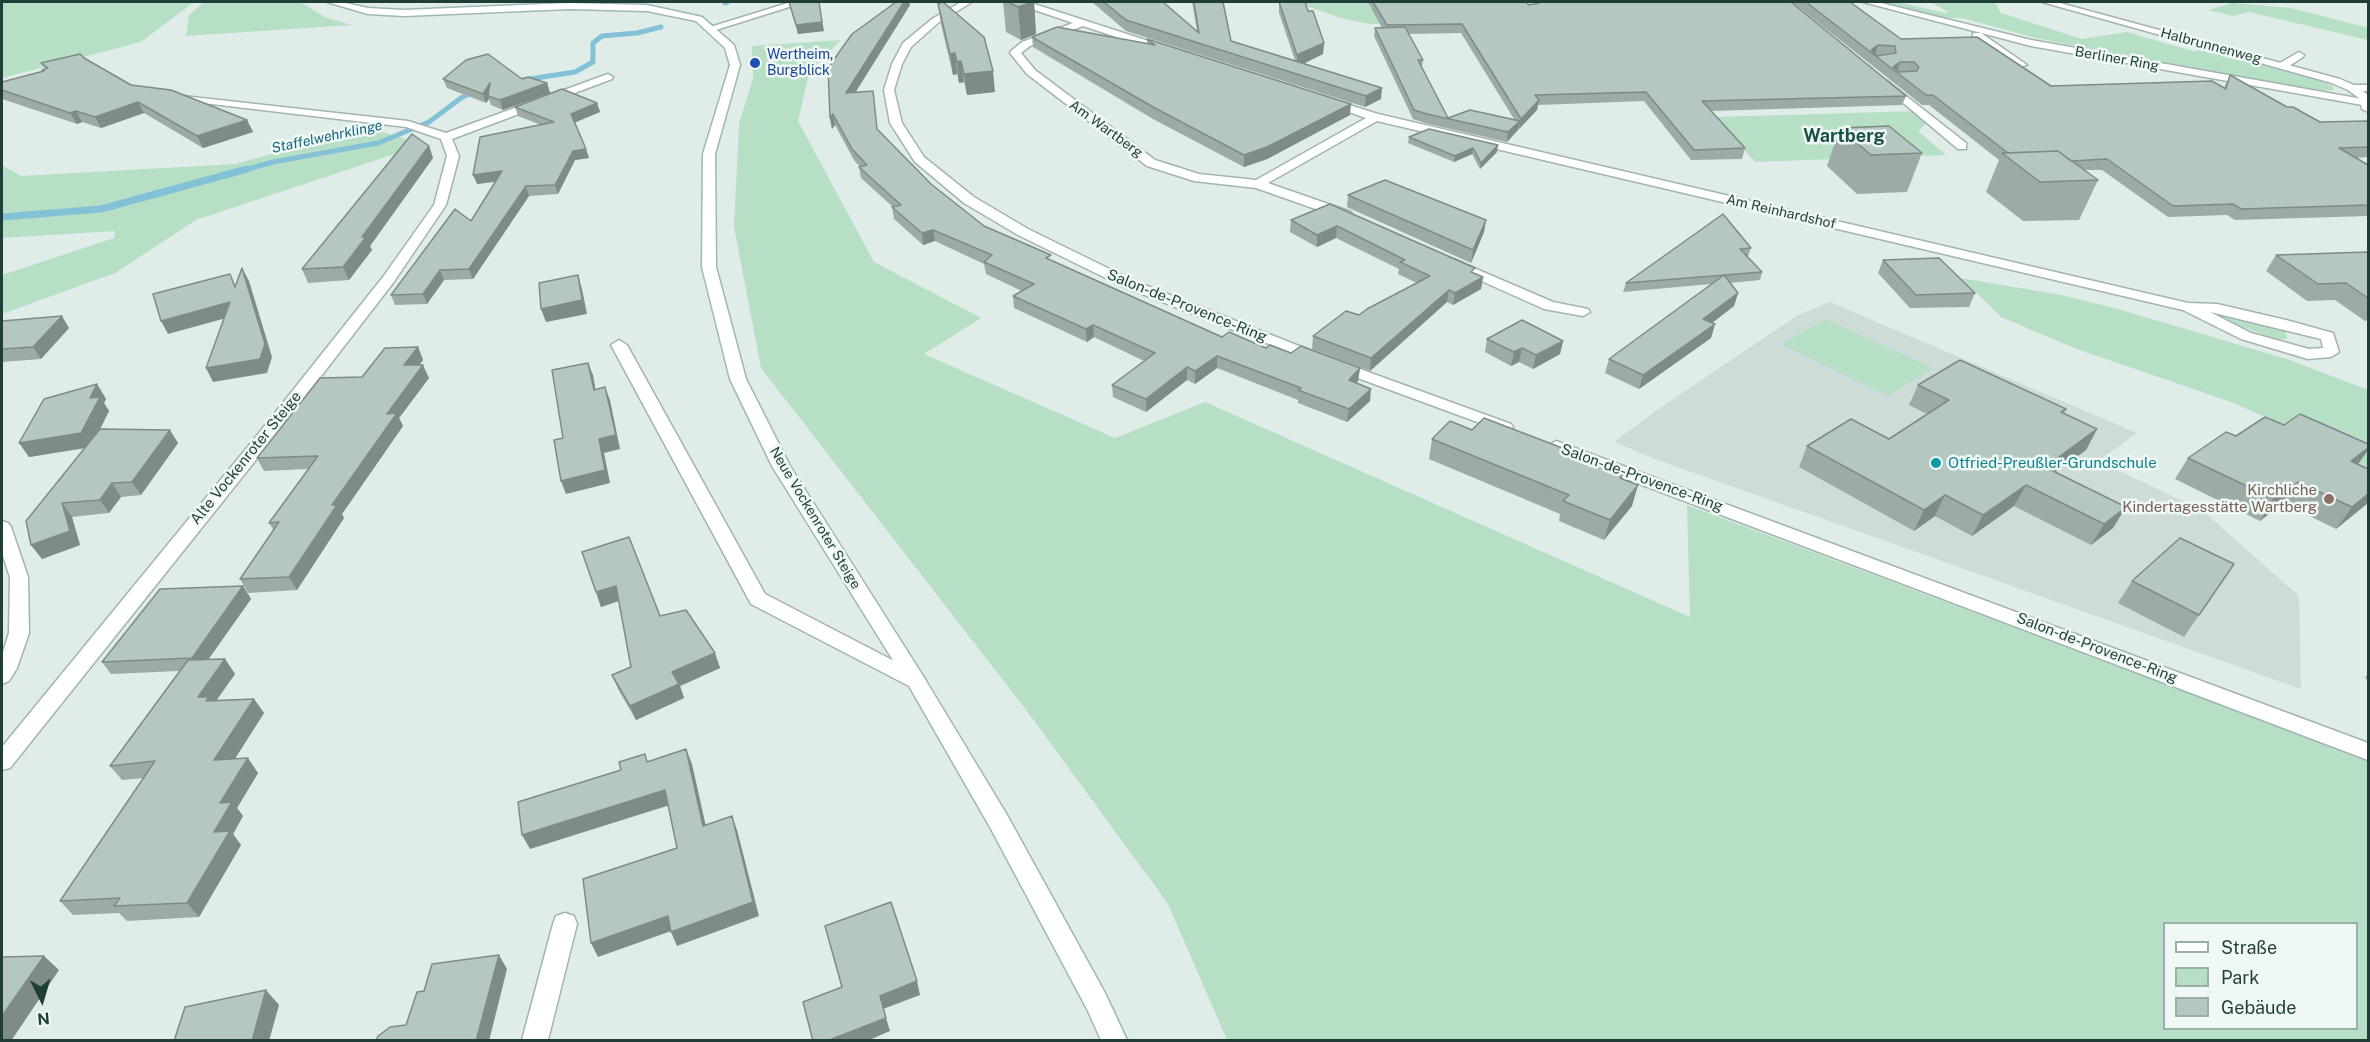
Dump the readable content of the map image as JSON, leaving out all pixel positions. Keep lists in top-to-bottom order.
{
  "streets": {
    "street": [
      "Halbrunnenweg",
      "Berliner Ring",
      "Am Wartberg",
      "Am Reinhardshof",
      "Salon-de-Provence-Ring",
      "Alte Vockenroter Steige",
      "Neue Vockenroter Steige"
    ]
  },
  "crossings": [
    ["Halbrunnenweg", "Berliner Ring"]
  ],
  "districts": ["Wartberg"],
  "water": ["Staffelwehrklinge"],
  "places": ["Wertheim, Burgblick", "Otfried-Preußler-Grundschule", "Kirchliche Kindertagesstätte Wartberg"],
  "legend": ["Straße", "Park", "Gebäude"],
  "north": "bottom"
}
